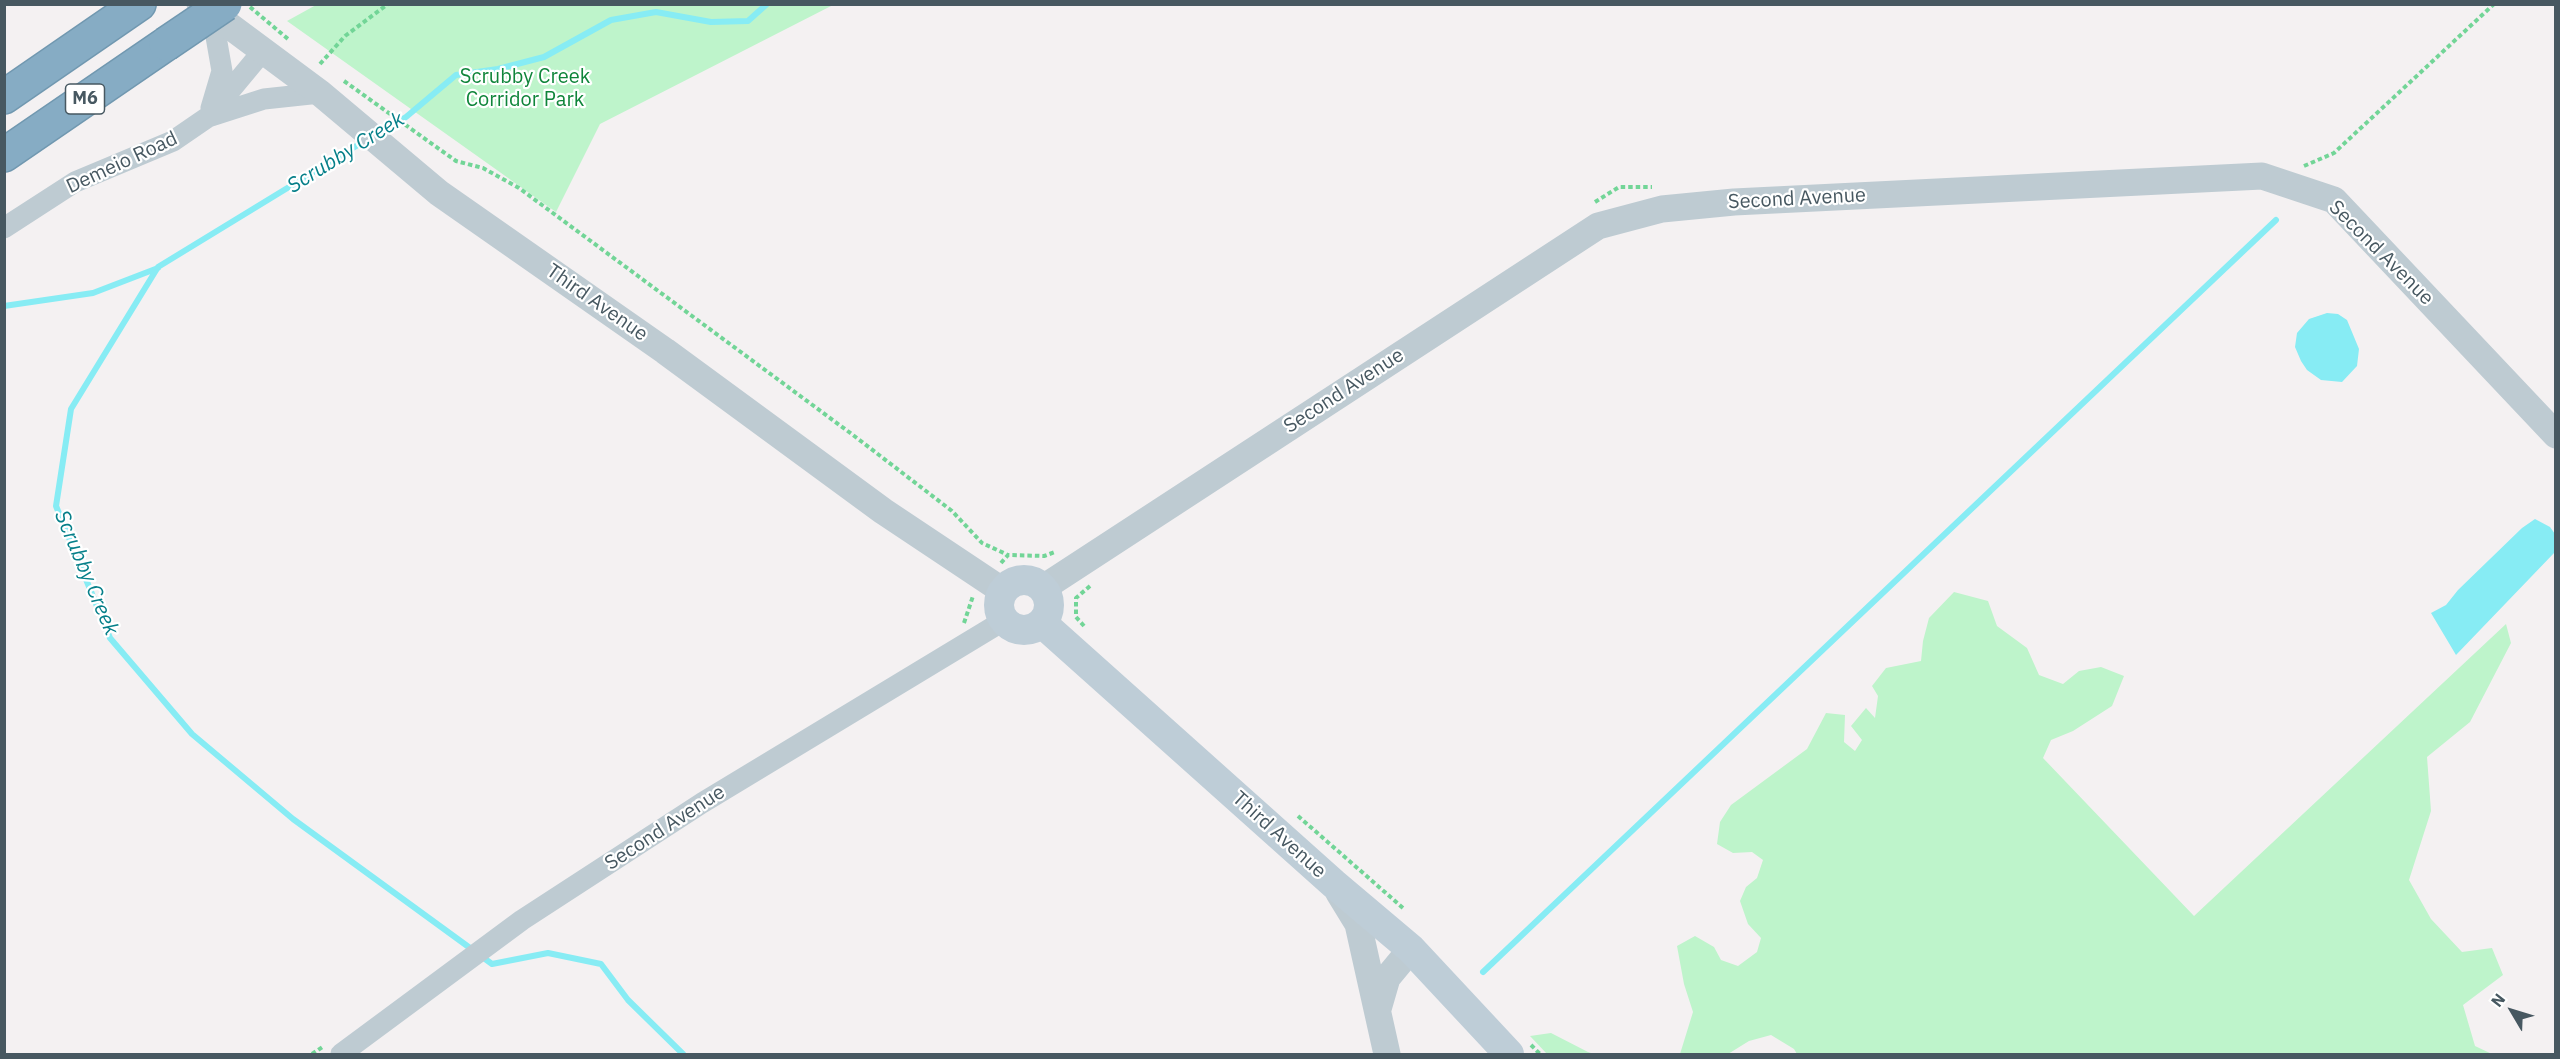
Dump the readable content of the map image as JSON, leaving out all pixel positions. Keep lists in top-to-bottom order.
{
  "streets": {
    "highway": ["M6"],
    "main road": ["Third Avenue"],
    "street": ["Demeio Road", "Second Avenue"]
  },
  "crossings": [
    ["M6", "Third Avenue"],
    ["Demeio Road", "Third Avenue"],
    ["Second Avenue", "Third Avenue"]
  ],
  "water": ["Scrubby Creek"],
  "parks": ["Scrubby Creek Corridor Park"],
  "north": "top left"
}
